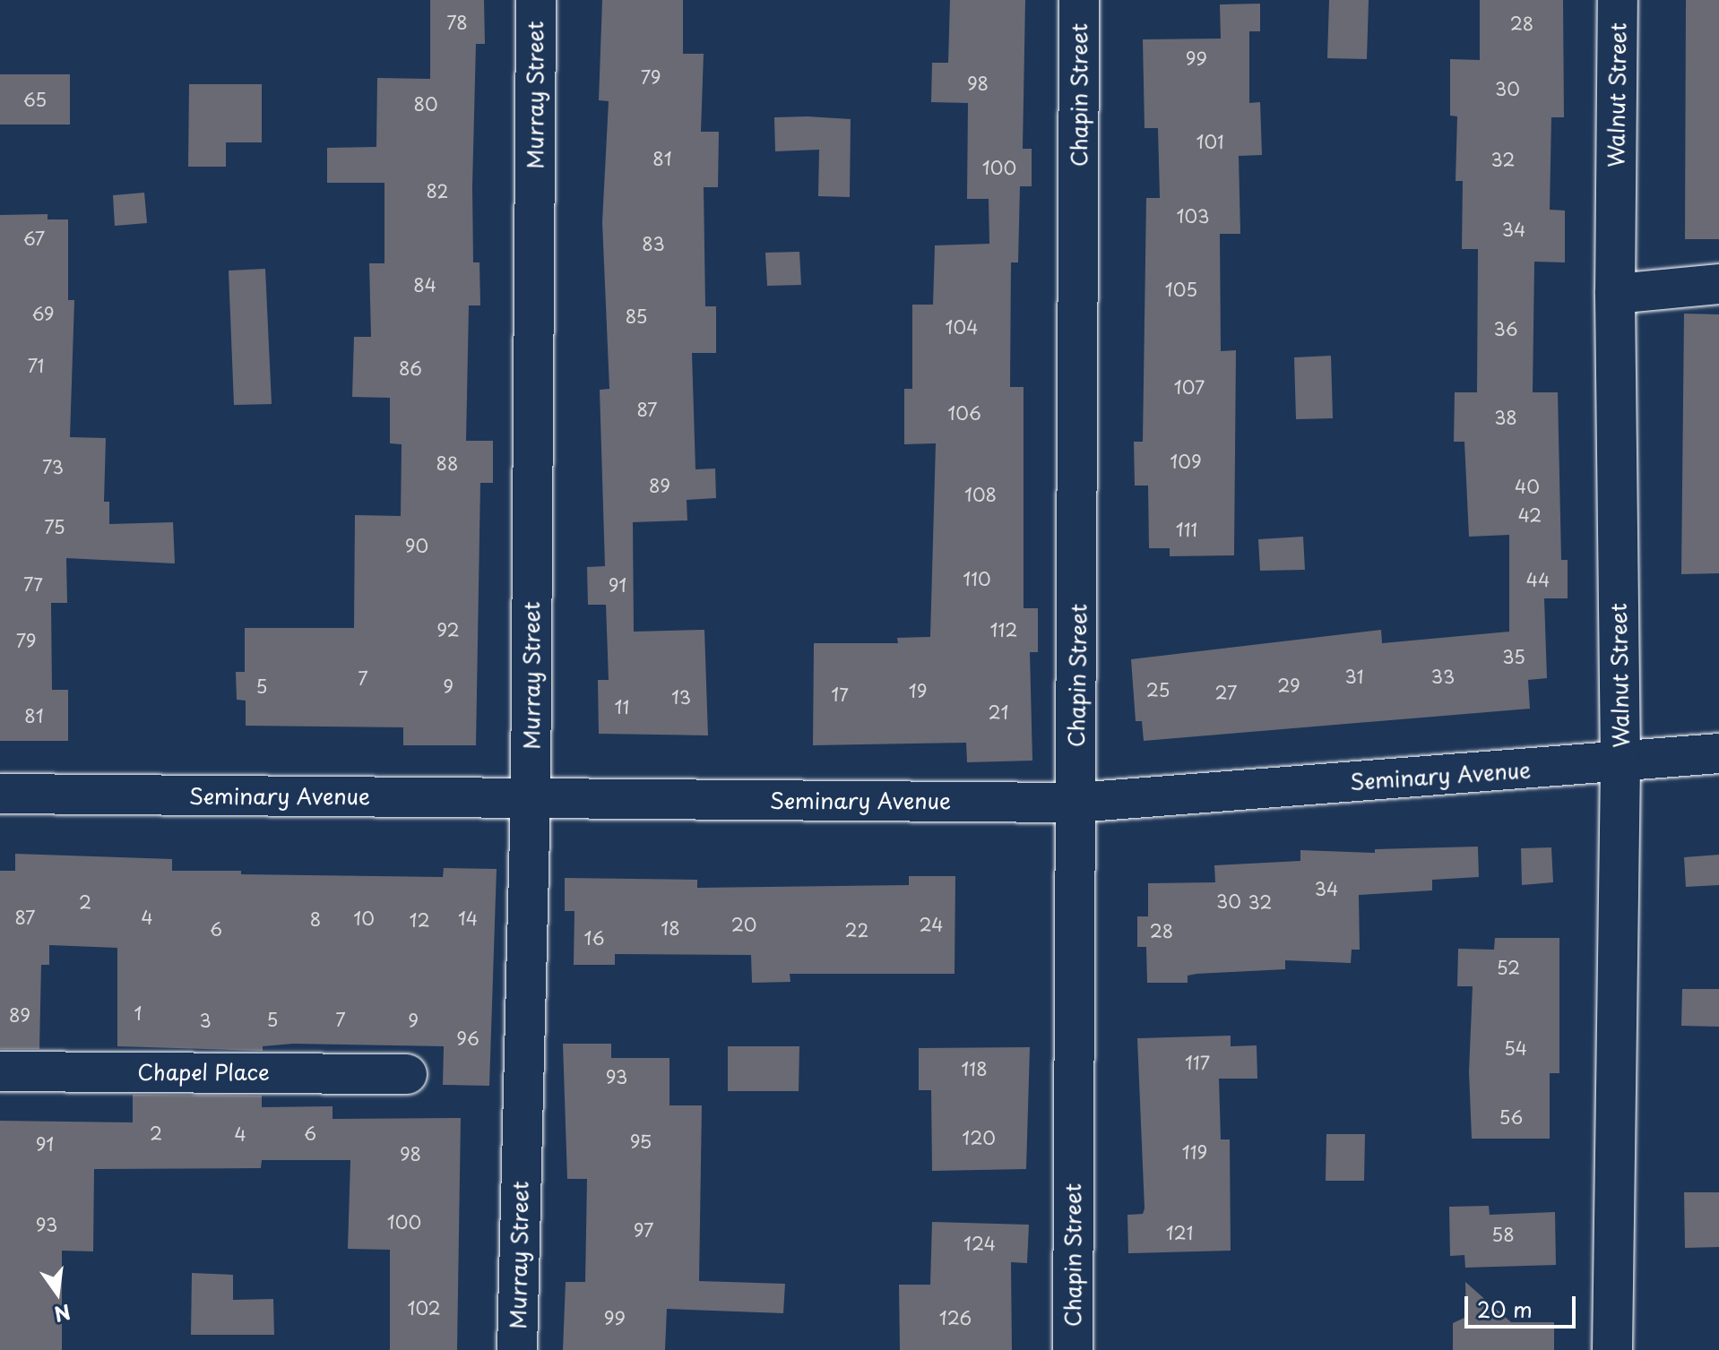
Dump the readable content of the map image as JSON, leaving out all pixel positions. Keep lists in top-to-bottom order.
{
  "streets": {
    "street": [
      "Murray Street",
      "Chapin Street",
      "Walnut Street",
      "Seminary Avenue",
      "Chapel Place"
    ]
  },
  "crossings": [
    ["Murray Street", "Seminary Avenue"],
    ["Chapin Street", "Seminary Avenue"],
    ["Walnut Street", "Seminary Avenue"]
  ],
  "house_numbers": [
    "78",
    "28",
    "99",
    "79",
    "98",
    "30",
    "65",
    "80",
    "101",
    "81",
    "32",
    "100",
    "82",
    "103",
    "34",
    "67",
    "83",
    "84",
    "105",
    "69",
    "85",
    "104",
    "36",
    "71",
    "86",
    "107",
    "87",
    "106",
    "38",
    "109",
    "88",
    "73",
    "89",
    "40",
    "108",
    "42",
    "75",
    "111",
    "90",
    "110",
    "44",
    "77",
    "91",
    "92",
    "112",
    "79",
    "35",
    "31",
    "33",
    "7",
    "29",
    "5",
    "9",
    "25",
    "19",
    "27",
    "17",
    "13",
    "11",
    "21",
    "81",
    "34",
    "30",
    "2",
    "32",
    "87",
    "4",
    "10",
    "14",
    "8",
    "12",
    "20",
    "24",
    "18",
    "6",
    "22",
    "28",
    "16",
    "52",
    "1",
    "89",
    "5",
    "7",
    "3",
    "9",
    "96",
    "54",
    "117",
    "118",
    "93",
    "56",
    "2",
    "6",
    "4",
    "120",
    "95",
    "91",
    "119",
    "98",
    "100",
    "93",
    "97",
    "121",
    "58",
    "124",
    "102",
    "99",
    "126"
  ],
  "scale_bar": "20 m",
  "north": "bottom"
}
